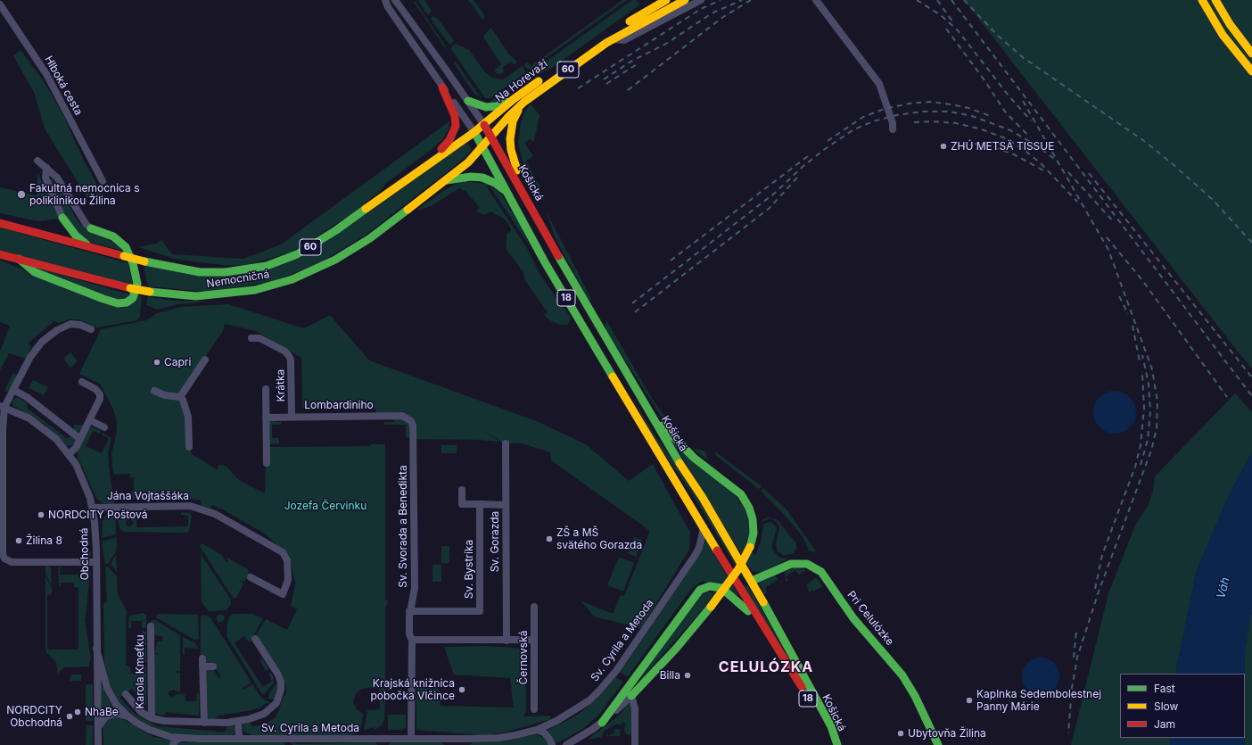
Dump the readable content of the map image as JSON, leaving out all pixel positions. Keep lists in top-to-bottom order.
{
  "streets": {
    "main road": [
      "60",
      "Na Horevaží",
      "Košická",
      "Nemocničná",
      "18",
      "Pri Celulózke"
    ],
    "street": [
      "Hlboká cesta",
      "Krátka",
      "Lombardiniho",
      "Jána Vojtaššáka",
      "Sv. Svorada a Benedikta",
      "Sv. Gorazda",
      "Obchodná",
      "Sv. Bystríka",
      "Sv. Cyrila a Metoda",
      "Černovská",
      "Karola Kmeťku"
    ]
  },
  "crossings": [
    ["60", "Na Horevaží"],
    ["60", "Košická"],
    ["60", "Nemocničná"],
    ["60", "18"],
    ["Na Horevaží", "Košická"],
    ["Na Horevaží", "18"],
    ["Košická", "Nemocničná"],
    ["Košická", "18"],
    ["Košická", "Pri Celulózke"],
    ["Košická", "Sv. Cyrila a Metoda"],
    ["Nemocničná", "18"],
    ["Krátka", "Lombardiniho"],
    ["Lombardiniho", "Sv. Svorada a Benedikta"],
    ["Jána Vojtaššáka", "Obchodná"],
    ["Sv. Svorada a Benedikta", "Sv. Bystríka"],
    ["Sv. Svorada a Benedikta", "Sv. Cyrila a Metoda"],
    ["Sv. Svorada a Benedikta", "Černovská"],
    ["Sv. Gorazda", "Černovská"],
    ["Obchodná", "Sv. Cyrila a Metoda"]
  ],
  "districts": ["CELULÓZKA"],
  "water": ["Váh"],
  "parks": ["Jozefa Červinku"],
  "places": [
    "ZHÚ METSÄ TISSUE",
    "Fakultná nemocnica s poliklinikou Žilina",
    "Capri",
    "NORDCITY Poštová",
    "ZŠ a MŠ svätého Gorazda",
    "Žilina 8",
    "Billa",
    "Krajská knižnica pobočka Vlčince",
    "Kaplnka Sedembolestnej Panny Márie",
    "NhaBe",
    "NORDCITY Obchodná",
    "Ubytovňa Žilina"
  ],
  "legend": ["Fast", "Slow", "Jam"]
}
